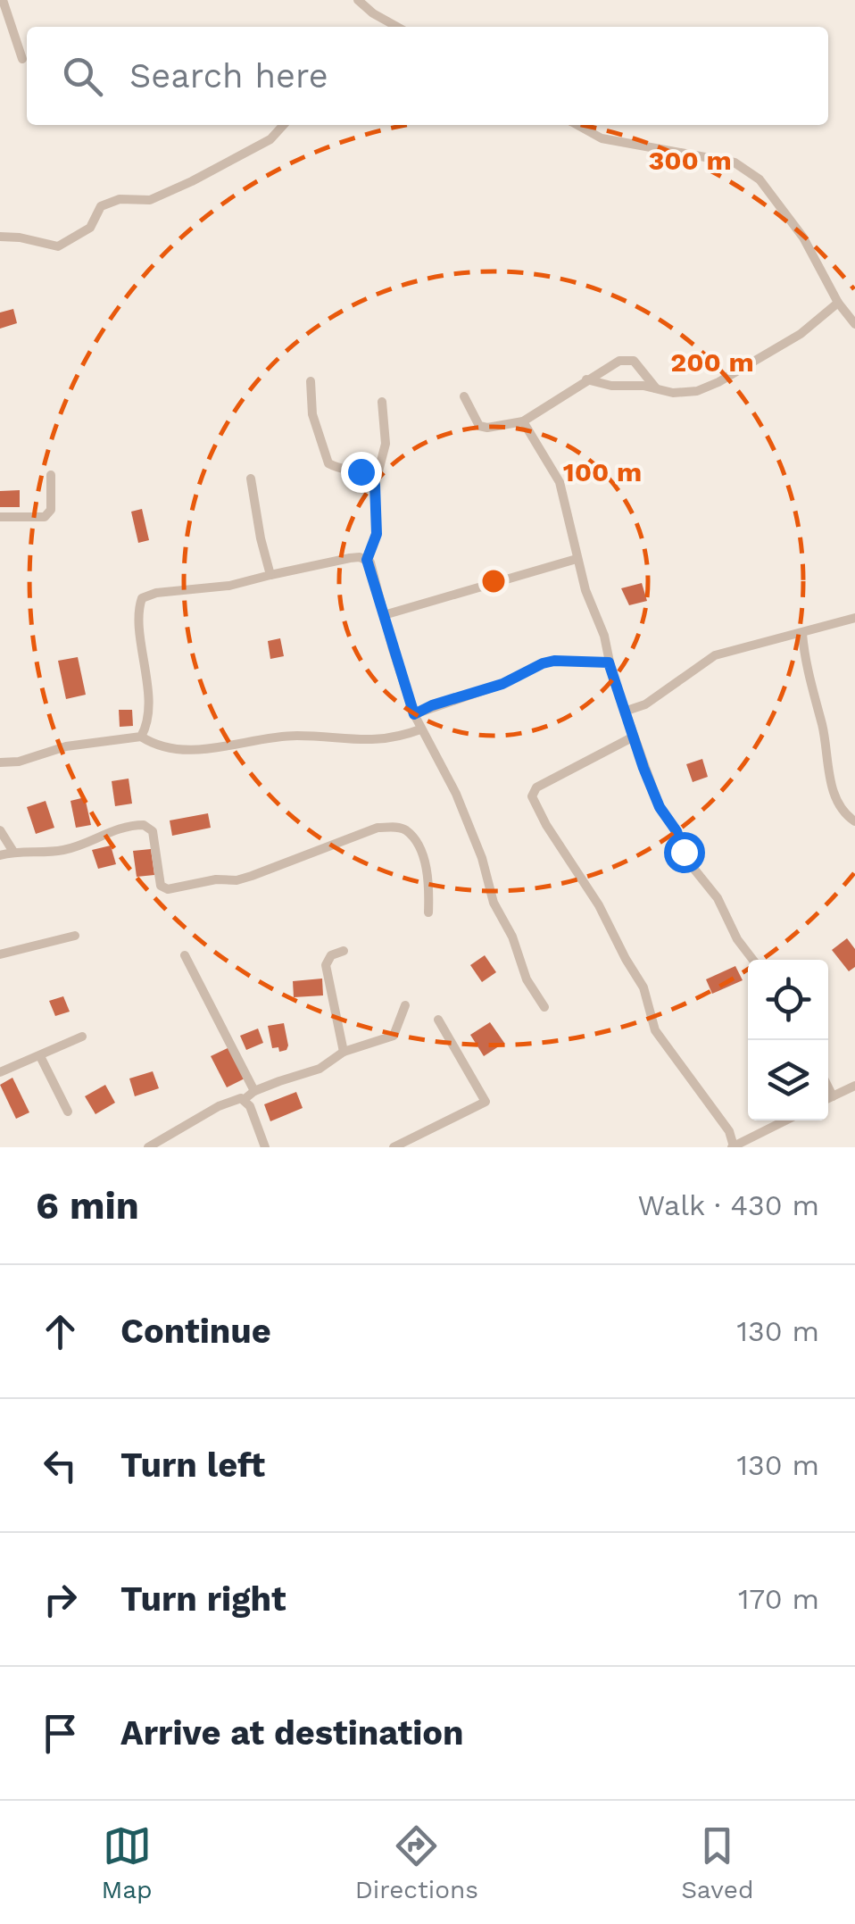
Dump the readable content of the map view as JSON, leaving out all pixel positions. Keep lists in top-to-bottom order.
{
  "page": {
    "search": "Search here",
    "heading": ["6 min", "Walk · 430 m"],
    "list": [
      ["Continue", "130 m"],
      ["Turn left", "130 m"],
      ["Turn right", "170 m"],
      "Arrive at destination"
    ],
    "nav": ["Map", "Directions", "Saved"]
  },
  "rings": ["300 m", "200 m", "100 m"]
}
